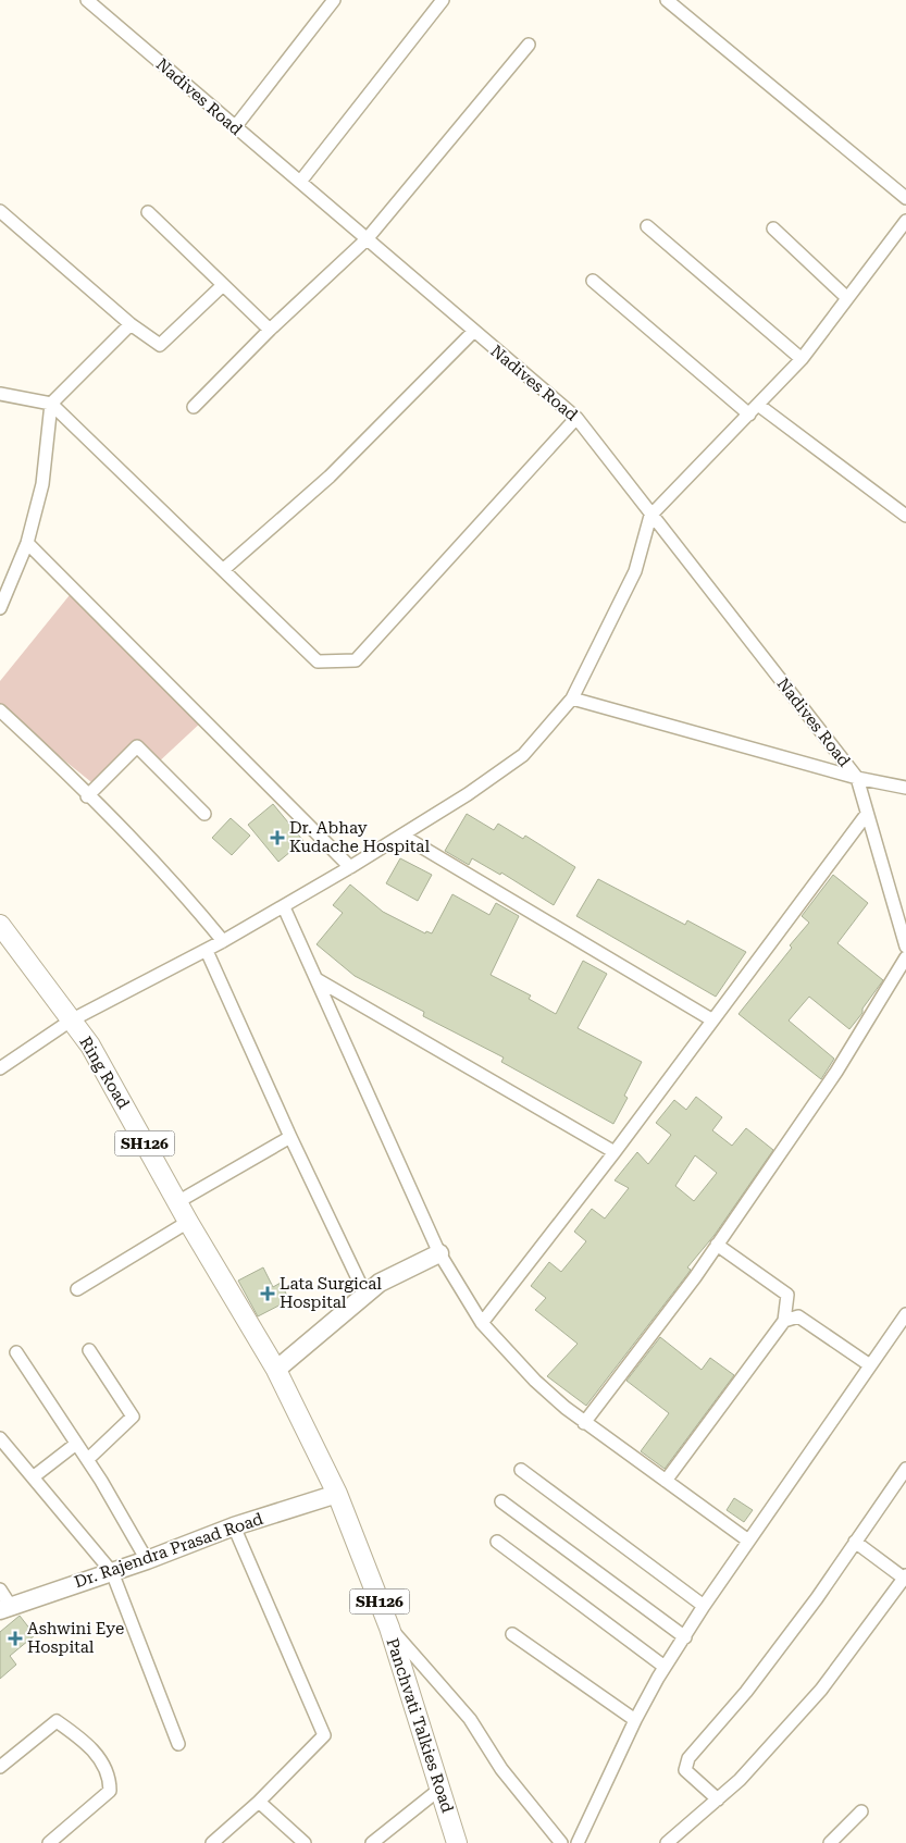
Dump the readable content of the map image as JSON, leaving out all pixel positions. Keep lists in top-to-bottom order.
{
  "streets": {
    "main road": [
      "Ring Road",
      "SH126",
      "Dr. Rajendra Prasad Road",
      "Panchvati Talkies Road"
    ],
    "street": ["Nadives Road"]
  },
  "crossings": [
    ["Ring Road", "Panchvati Talkies Road"],
    ["Dr. Rajendra Prasad Road", "Panchvati Talkies Road"]
  ],
  "places": {
    "health": ["Dr. Abhay Kudache Hospital", "Lata Surgical Hospital", "Ashwini Eye Hospital"]
  }
}
